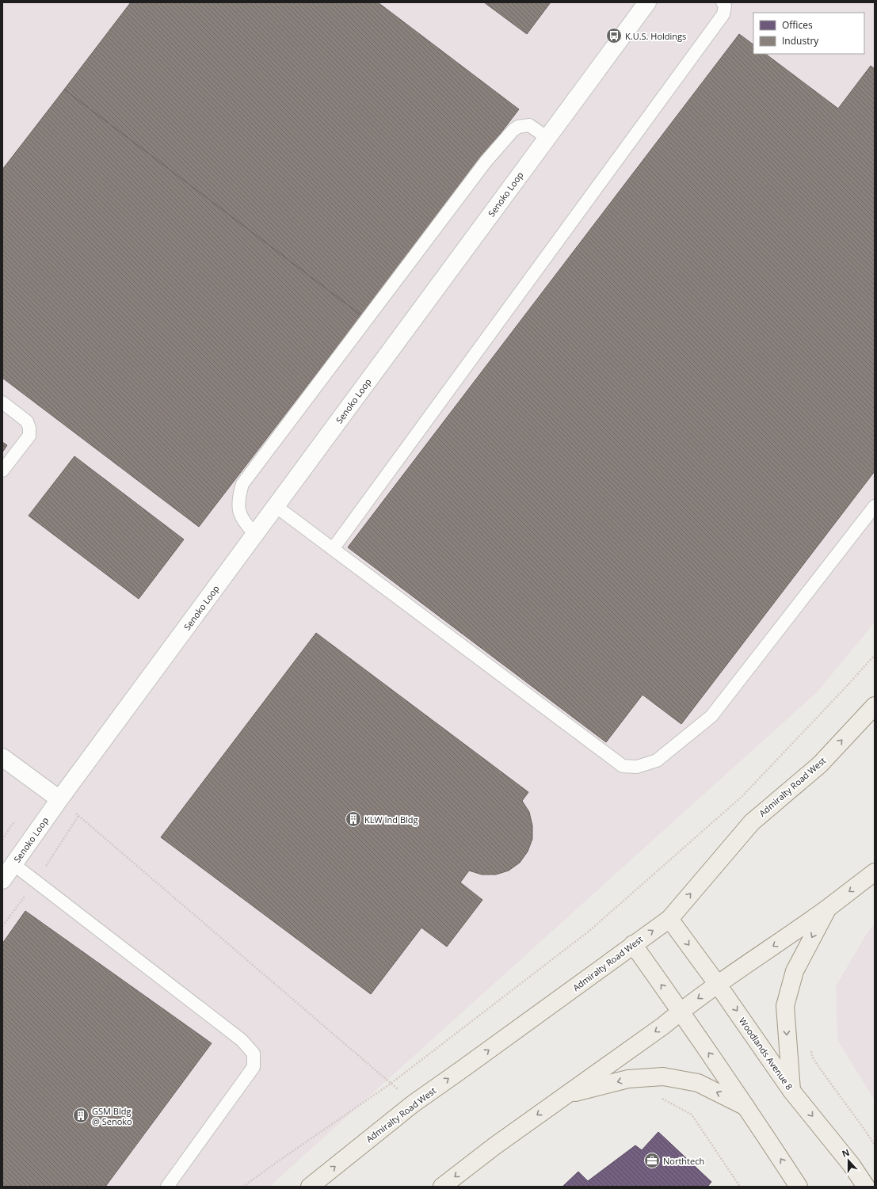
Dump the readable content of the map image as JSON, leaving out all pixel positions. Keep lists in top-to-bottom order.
{
  "streets": {
    "main road": ["Admiralty Road West", "Woodlands Avenue 8"],
    "street": ["Senoko Loop"]
  },
  "crossings": [
    ["Admiralty Road West", "Woodlands Avenue 8"]
  ],
  "places": {
    "bus stop": ["K.U.S. Holdings"],
    "building": ["KLW Ind Bldg", "GSM Bldg @ Senoko"],
    "office": ["Northtech"]
  },
  "legend": ["Offices", "Industry"],
  "north": "top"
}
